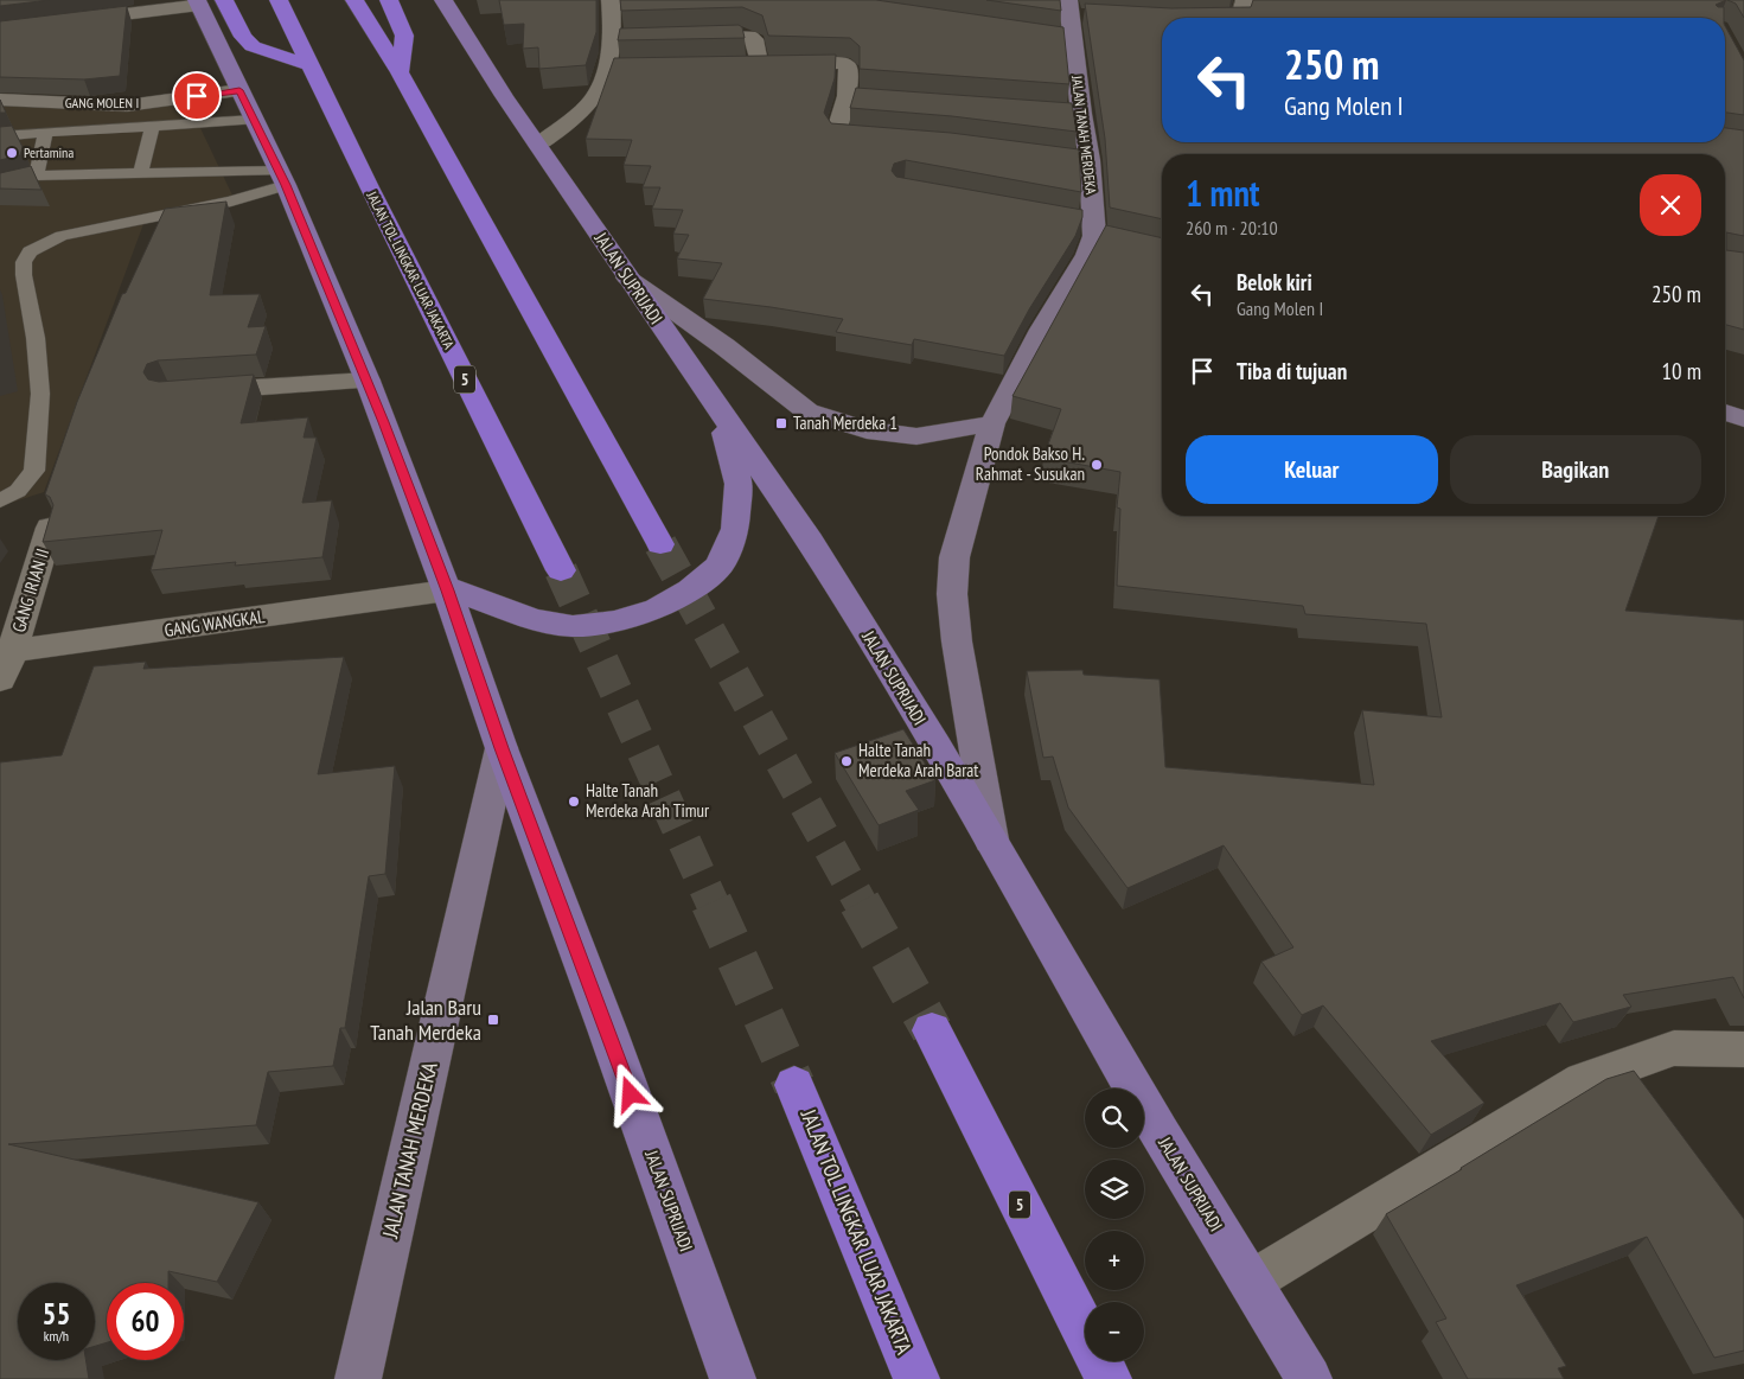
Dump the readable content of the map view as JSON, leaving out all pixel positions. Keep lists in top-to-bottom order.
{
  "streets": {
    "highway": ["JALAN TOL LINGKAR LUAR JAKARTA", "5"],
    "main road": ["JALAN SUPRIJADI"],
    "street": [
      "GANG MOLEN I",
      "JALAN TANAH MERDEKA",
      "GANG IRIAN II",
      "GANG WANGKAL"
    ]
  },
  "crossings": [
    ["GANG MOLEN I", "JALAN SUPRIJADI"],
    ["JALAN TANAH MERDEKA", "JALAN SUPRIJADI"],
    ["JALAN SUPRIJADI", "GANG WANGKAL"],
    ["GANG IRIAN II", "GANG WANGKAL"]
  ],
  "places": {
    "other": [
      "Pertamina",
      "Pondok Bakso H. Rahmat - Susukan",
      "Halte Tanah Merdeka Arah Barat",
      "Halte Tanah Merdeka Arah Timur"
    ],
    "transit": ["Tanah Merdeka 1", "Jalan Baru Tanah Merdeka"]
  },
  "page": {
    "turn": ["250 m", "Gang Molen I"],
    "heading": ["1 mnt", "260 m · 20:10"],
    "list": [
      {
        "name": "Belok kiri",
        "note": "Gang Molen I",
        "value": "250 m"
      },
      {
        "name": "Tiba di tujuan",
        "value": "10 m"
      }
    ],
    "buttons": ["Keluar", "Bagikan"],
    "map_buttons": ["+", "−"],
    "speed": "55 km/h",
    "limit": "60"
  }
}
